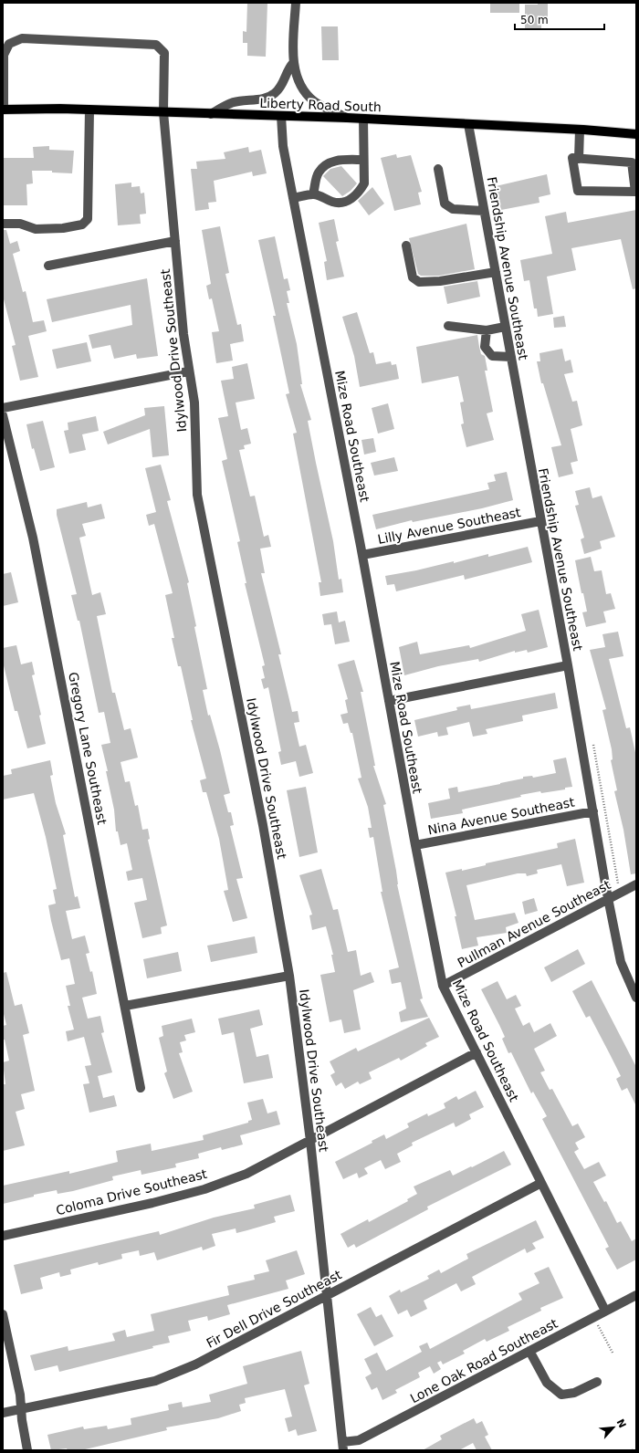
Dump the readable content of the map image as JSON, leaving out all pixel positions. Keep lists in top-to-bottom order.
{
  "streets": {
    "main road": ["Liberty Road South"],
    "street": [
      "Friendship Avenue Southeast",
      "Idylwood Drive Southeast",
      "Mize Road Southeast",
      "Lilly Avenue Southeast",
      "Gregory Lane Southeast",
      "Nina Avenue Southeast",
      "Pullman Avenue Southeast",
      "Coloma Drive Southeast",
      "Fir Dell Drive Southeast",
      "Lone Oak Road Southeast"
    ]
  },
  "crossings": [
    ["Liberty Road South", "Friendship Avenue Southeast"],
    ["Liberty Road South", "Idylwood Drive Southeast"],
    ["Liberty Road South", "Mize Road Southeast"],
    ["Friendship Avenue Southeast", "Lilly Avenue Southeast"],
    ["Friendship Avenue Southeast", "Nina Avenue Southeast"],
    ["Friendship Avenue Southeast", "Pullman Avenue Southeast"],
    ["Idylwood Drive Southeast", "Coloma Drive Southeast"],
    ["Idylwood Drive Southeast", "Fir Dell Drive Southeast"],
    ["Idylwood Drive Southeast", "Lone Oak Road Southeast"],
    ["Mize Road Southeast", "Lilly Avenue Southeast"],
    ["Mize Road Southeast", "Nina Avenue Southeast"],
    ["Mize Road Southeast", "Pullman Avenue Southeast"],
    ["Mize Road Southeast", "Coloma Drive Southeast"],
    ["Mize Road Southeast", "Fir Dell Drive Southeast"],
    ["Mize Road Southeast", "Lone Oak Road Southeast"]
  ],
  "scale_bar": "50 m",
  "north": "top right"
}
